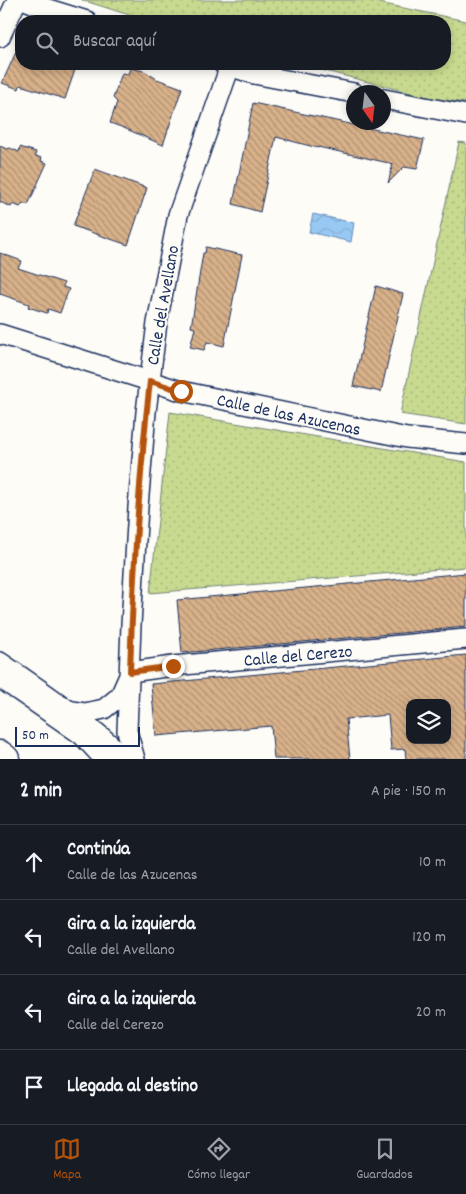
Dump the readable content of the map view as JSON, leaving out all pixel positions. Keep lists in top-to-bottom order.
{
  "streets": {
    "street": ["Calle del Avellano", "Calle de las Azucenas", "Calle del Cerezo"]
  },
  "crossings": [
    ["Calle del Avellano", "Calle de las Azucenas"],
    ["Calle del Avellano", "Calle del Cerezo"]
  ],
  "scale_bar": "50 m",
  "north": "bottom",
  "page": {
    "search": "Buscar aquí",
    "scale": "50 m",
    "heading": ["2 min", "A pie · 150 m"],
    "list": [
      ["Continúa", "Calle de las Azucenas", "10 m"],
      ["Gira a la izquierda", "Calle del Avellano", "120 m"],
      ["Gira a la izquierda", "Calle del Cerezo", "20 m"],
      "Llegada al destino"
    ],
    "nav": ["Mapa", "Cómo llegar", "Guardados"]
  }
}
